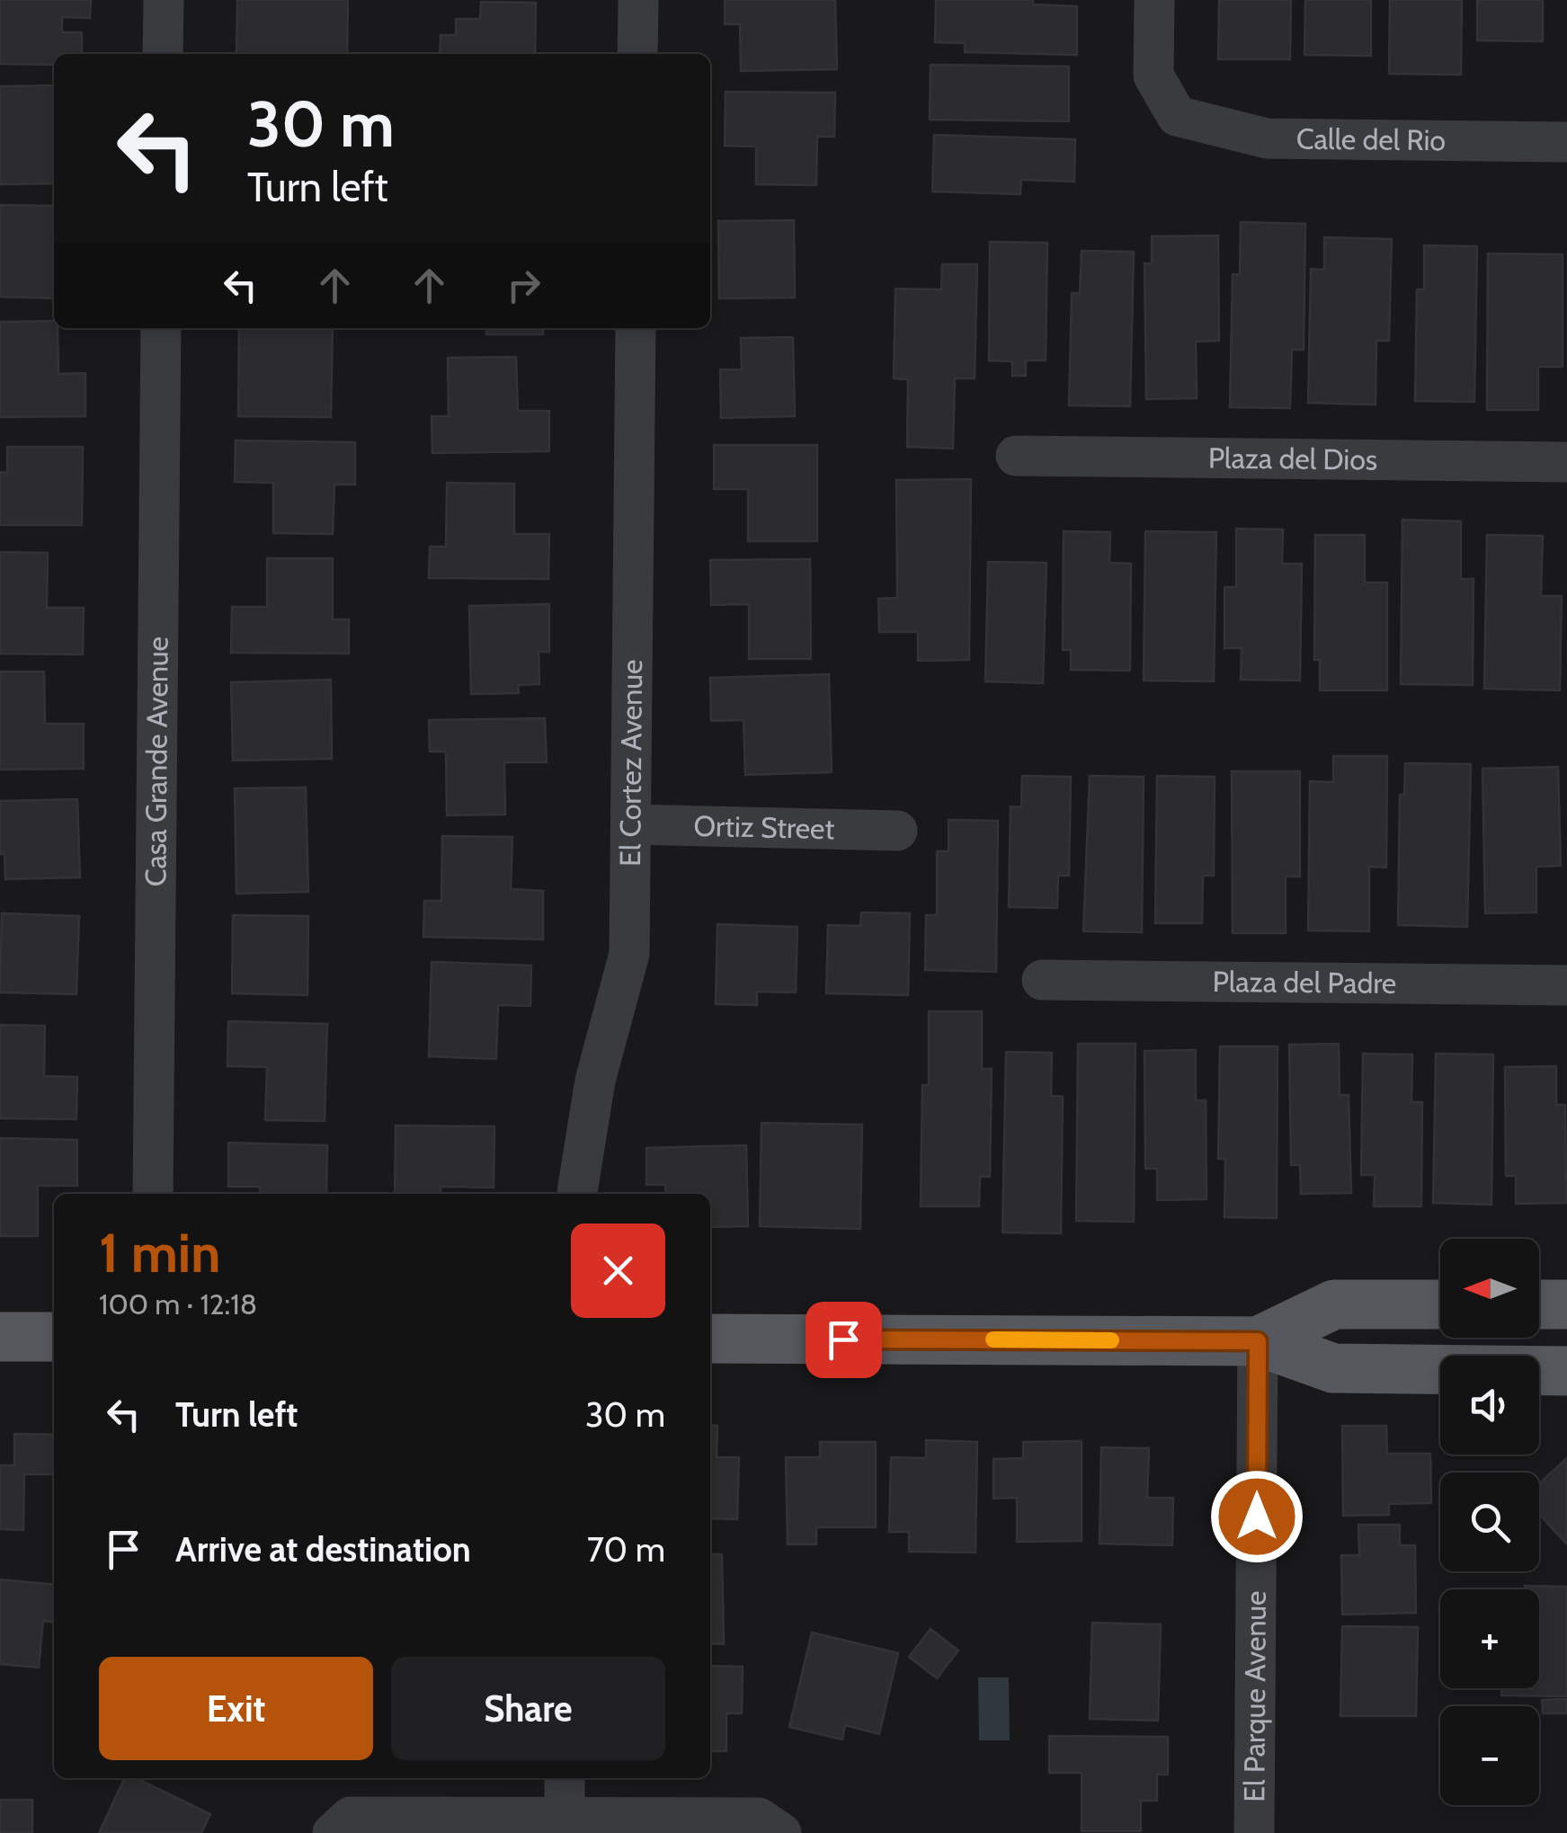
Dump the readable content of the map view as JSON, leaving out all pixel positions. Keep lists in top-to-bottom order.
{
  "streets": {
    "street": [
      "Calle del Rio",
      "Plaza del Dios",
      "Casa Grande Avenue",
      "El Cortez Avenue",
      "Ortiz Street",
      "Plaza del Padre",
      "El Parque Avenue"
    ]
  },
  "crossings": [
    ["El Cortez Avenue", "Ortiz Street"]
  ],
  "north": "left",
  "page": {
    "turn": ["30 m", "Turn left"],
    "heading": ["1 min", "100 m · 12:18"],
    "map_buttons": ["+", "−"],
    "list": [
      {
        "name": "Turn left",
        "value": "30 m"
      },
      {
        "name": "Arrive at destination",
        "value": "70 m"
      }
    ],
    "buttons": ["Exit", "Share"]
  }
}
